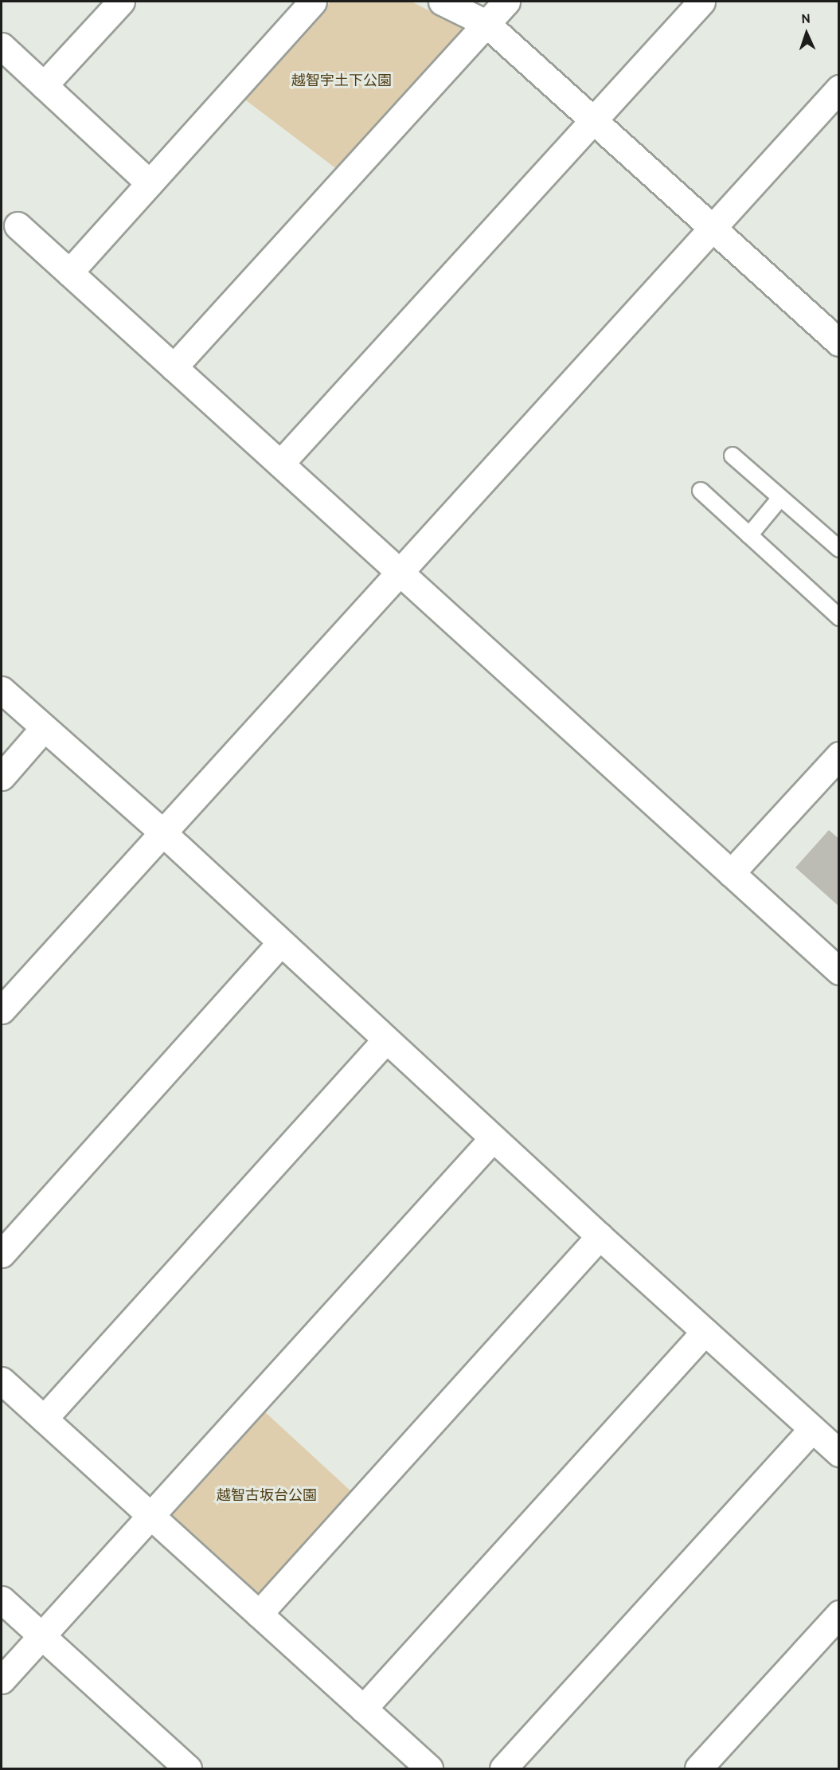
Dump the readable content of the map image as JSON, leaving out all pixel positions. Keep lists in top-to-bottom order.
{
  "parks": ["越智宇土下公園", "越智古坂台公園"],
  "north": "top"
}
